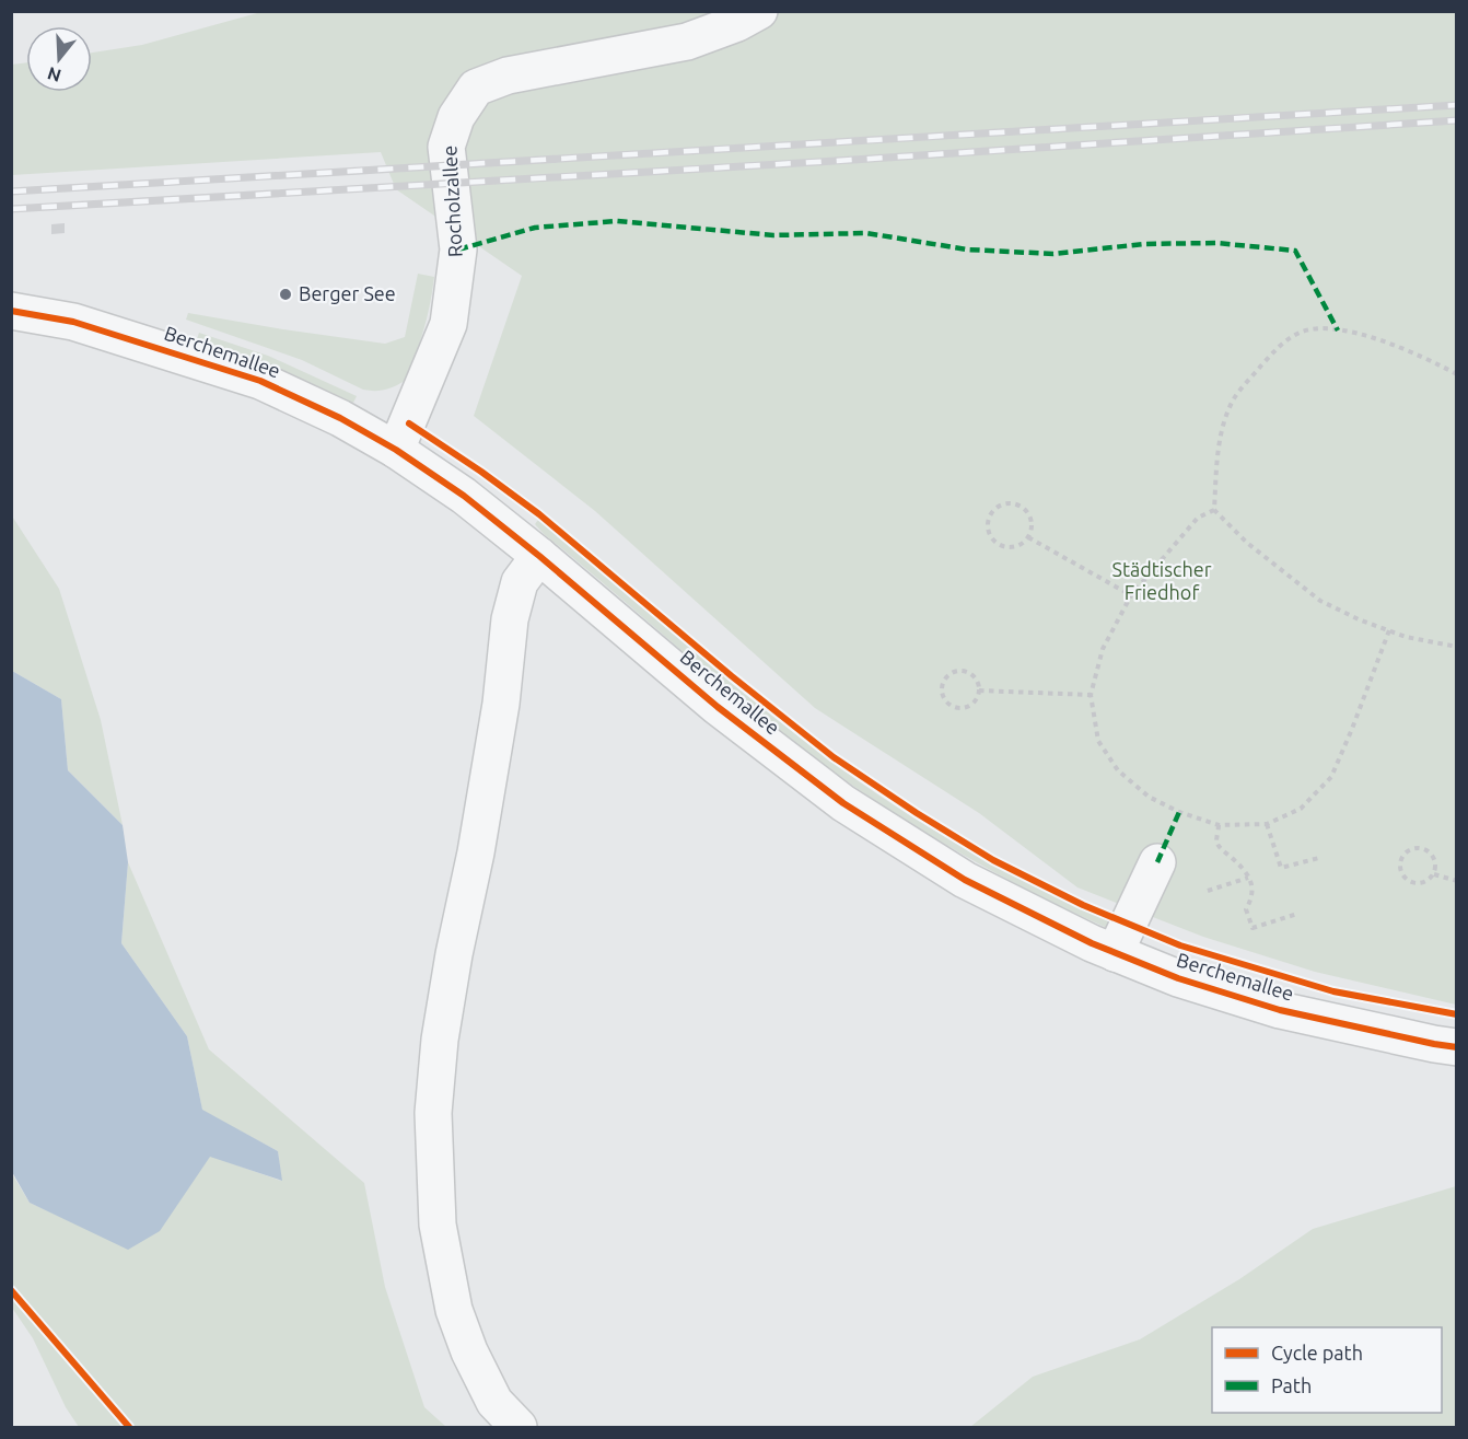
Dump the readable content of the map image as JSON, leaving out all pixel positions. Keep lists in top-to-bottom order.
{
  "streets": {
    "street": ["Rocholzallee", "Berchemallee"]
  },
  "crossings": [
    ["Rocholzallee", "Berchemallee"]
  ],
  "parks": ["Städtischer Friedhof"],
  "places": ["Berger See"],
  "legend": ["Cycle path", "Path"],
  "north": "bottom"
}
